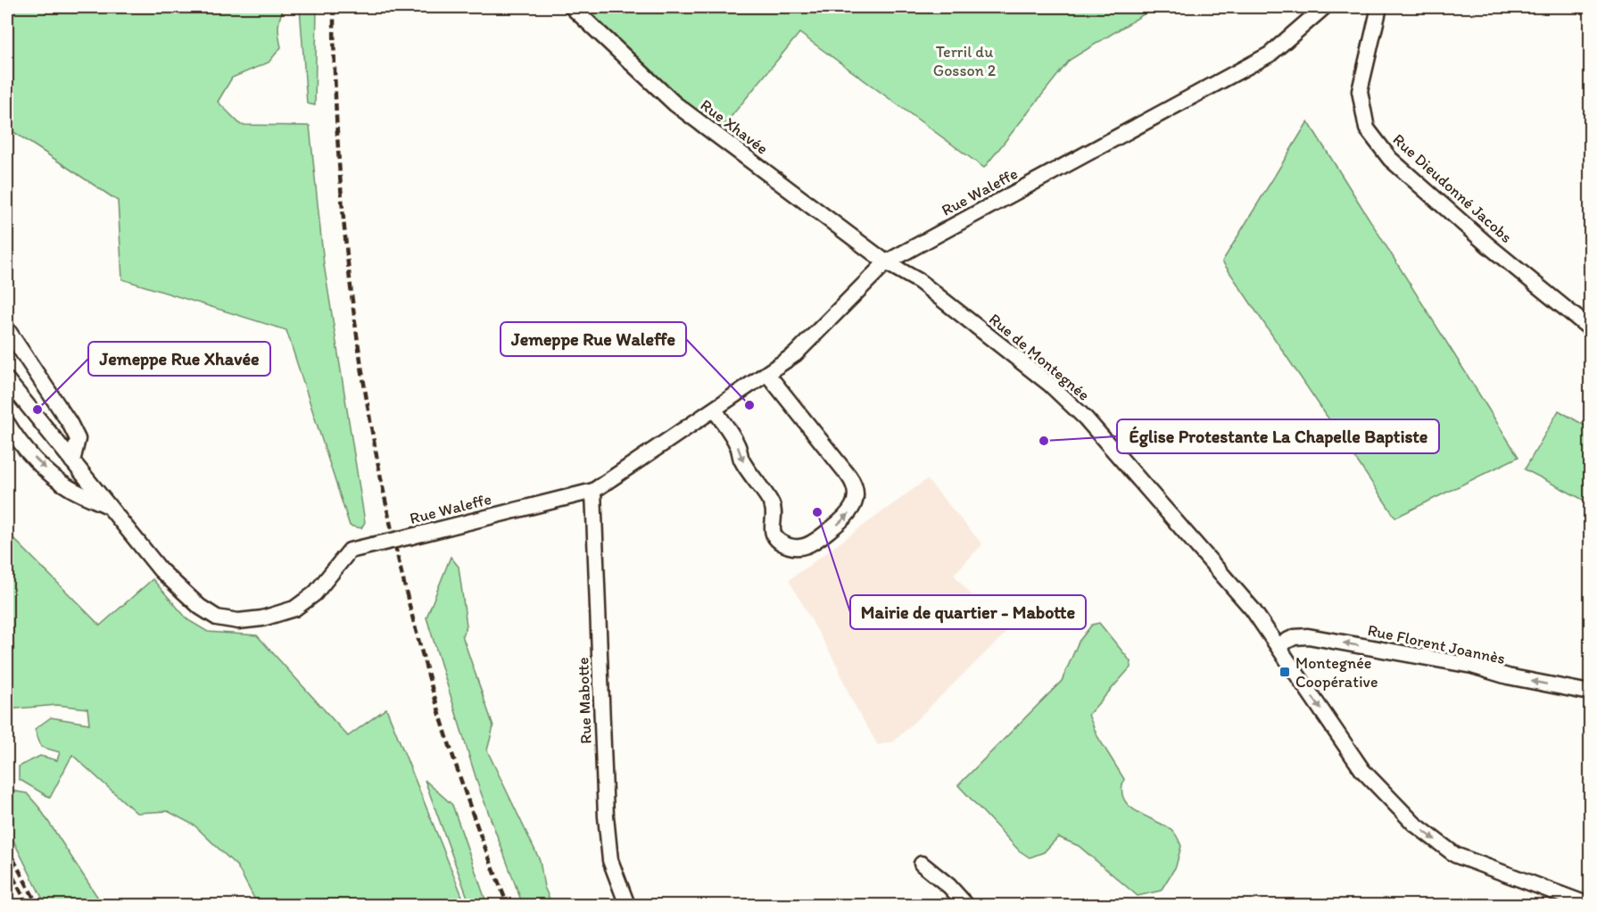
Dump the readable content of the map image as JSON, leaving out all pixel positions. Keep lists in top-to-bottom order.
{
  "streets": {
    "street": [
      "Rue Xhavée",
      "Rue Dieudonné Jacobs",
      "Rue Waleffe",
      "Rue de Montegnée",
      "Rue Florent Joannès",
      "Rue Mabotte"
    ]
  },
  "crossings": [
    ["Rue Xhavée", "Rue Waleffe"],
    ["Rue Xhavée", "Rue de Montegnée"],
    ["Rue Waleffe", "Rue de Montegnée"],
    ["Rue Waleffe", "Rue Mabotte"],
    ["Rue de Montegnée", "Rue Florent Joannès"]
  ],
  "one_way": ["Rue de Montegnée", "Rue Florent Joannès"],
  "parks": ["Terril du Gosson 2"],
  "places": {
    "other": [
      "Jemeppe Rue Waleffe",
      "Jemeppe Rue Xhavée",
      "Église Protestante La Chapelle Baptiste",
      "Mairie de quartier - Mabotte"
    ],
    "transit": ["Montegnée Coopérative"]
  }
}
